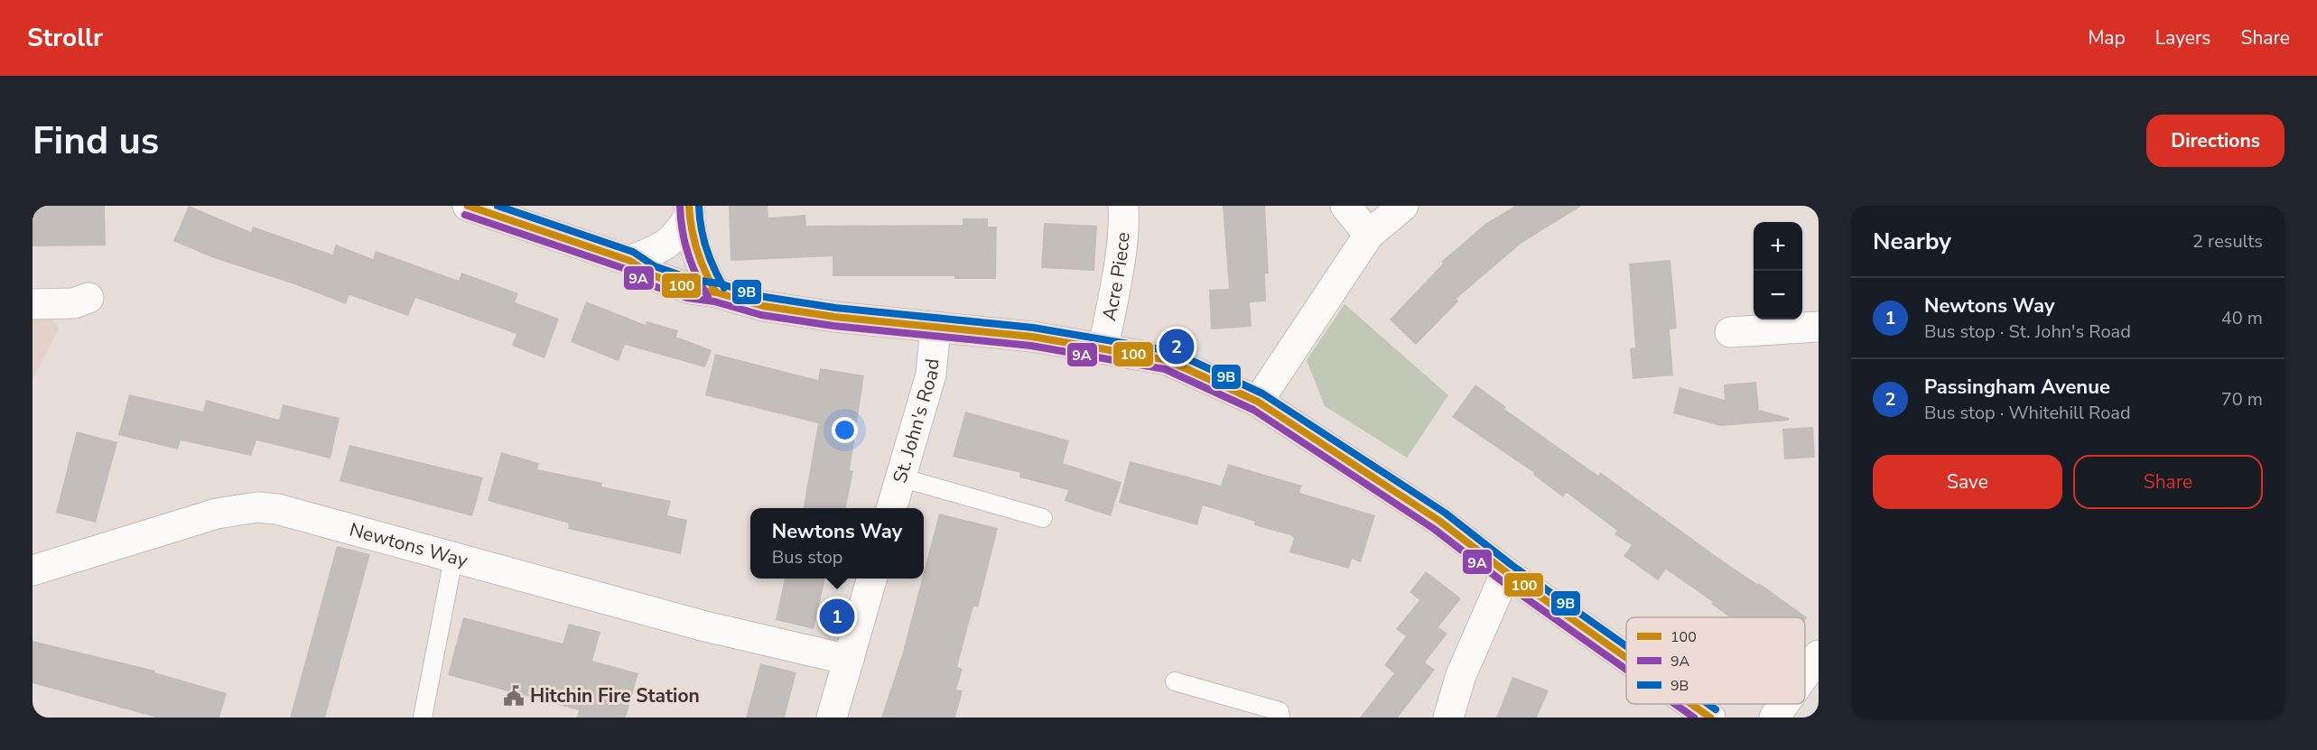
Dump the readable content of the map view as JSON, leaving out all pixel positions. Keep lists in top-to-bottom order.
{
  "streets": {
    "street": ["Acre Piece", "St. John's Road", "Newtons Way"]
  },
  "places": {
    "public building": ["Hitchin Fire Station"]
  },
  "lines": ["transit line 100", "transit line 9A", "transit line 9B"],
  "legend": ["100", "9A", "9B"],
  "page": {
    "header": "Strollr",
    "nav": ["Map", "Layers", "Share"],
    "buttons": [
      "Directions",
      ["Save", "Share"]
    ],
    "title": "Find us",
    "heading": ["Nearby", "2 results"],
    "map_buttons": ["+", "−"],
    "list": [
      {
        "mark": "1",
        "name": "Newtons Way",
        "note": "Bus stop · St. John's Road",
        "value": "40 m"
      },
      {
        "mark": "2",
        "name": "Passingham Avenue",
        "note": "Bus stop · Whitehill Road",
        "value": "70 m"
      }
    ],
    "pins": ["2", "1"],
    "popup": ["Newtons Way", "Bus stop"]
  }
}
